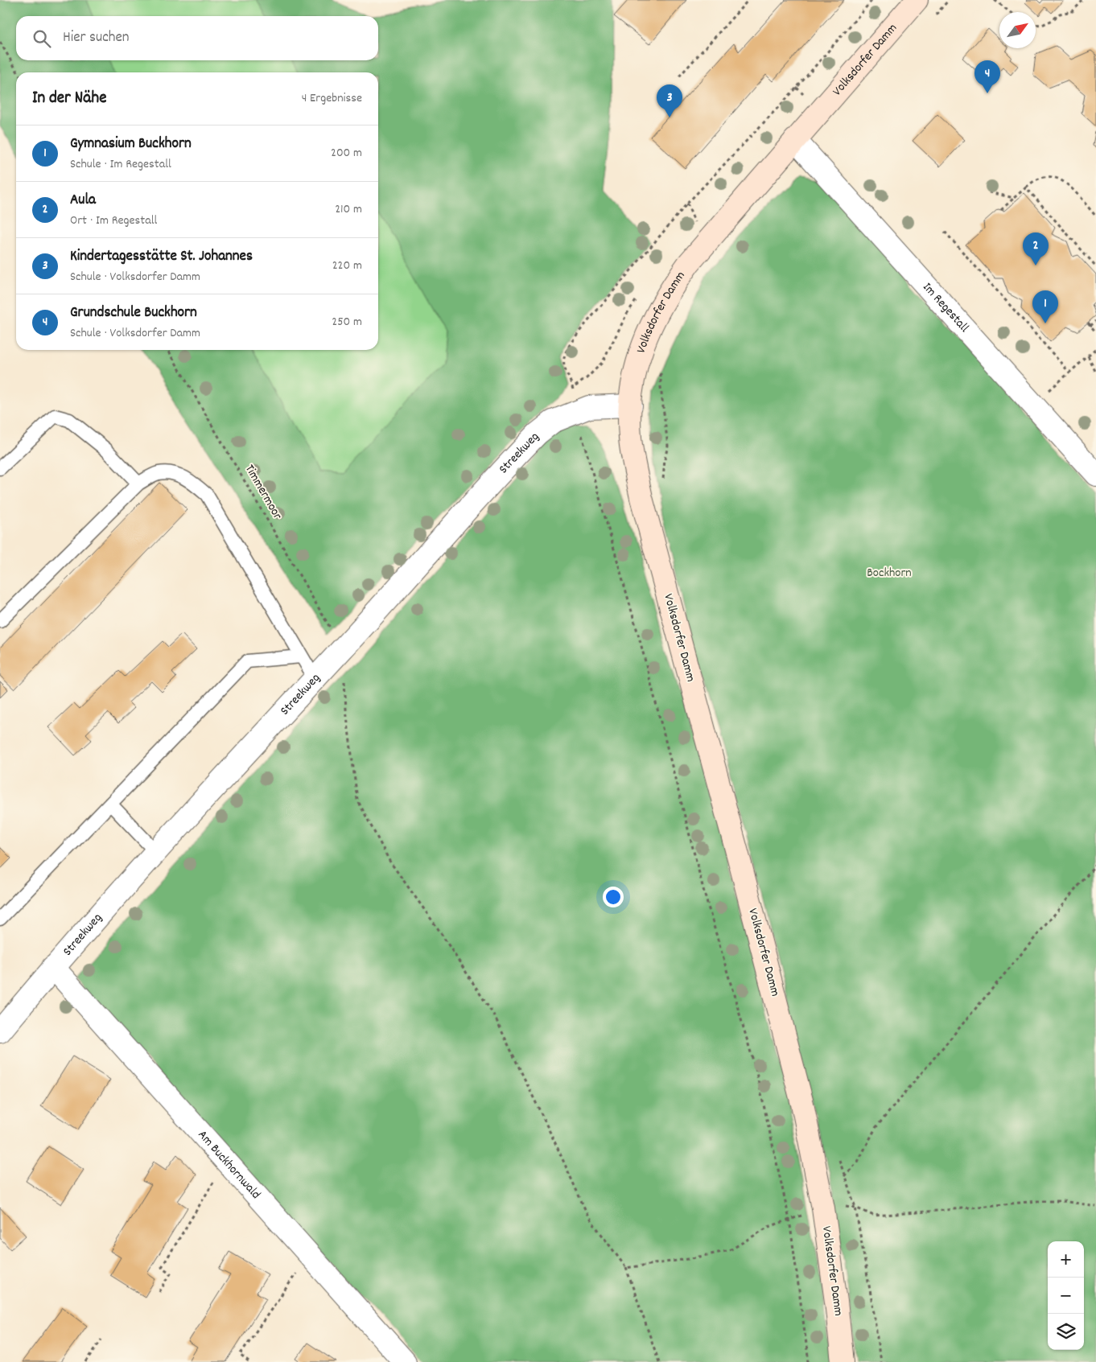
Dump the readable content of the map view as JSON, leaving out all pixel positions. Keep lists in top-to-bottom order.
{
  "streets": {
    "main road": ["Volksdorfer Damm"],
    "street": ["Im Regestall", "Streekweg", "Am Buckhornwald"],
    "path": ["Timmermoor"]
  },
  "crossings": [
    ["Volksdorfer Damm", "Im Regestall"],
    ["Volksdorfer Damm", "Streekweg"],
    ["Streekweg", "Timmermoor"],
    ["Streekweg", "Am Buckhornwald"]
  ],
  "parks": ["Bockhorn"],
  "north": "top right",
  "page": {
    "search": "Hier suchen",
    "pins": [
      "4",
      "3",
      "2",
      "1"
    ],
    "heading": ["In der Nähe", "4 Ergebnisse"],
    "list": [
      {
        "mark": "1",
        "name": "Gymnasium Buckhorn",
        "note": "Schule · Im Regestall",
        "value": "200 m"
      },
      {
        "mark": "2",
        "name": "Aula",
        "note": "Ort · Im Regestall",
        "value": "210 m"
      },
      {
        "mark": "3",
        "name": "Kindertagesstätte St. Johannes",
        "note": "Schule · Volksdorfer Damm",
        "value": "220 m"
      },
      {
        "mark": "4",
        "name": "Grundschule Buckhorn",
        "note": "Schule · Volksdorfer Damm",
        "value": "250 m"
      }
    ],
    "map_buttons": ["+", "−"]
  }
}
